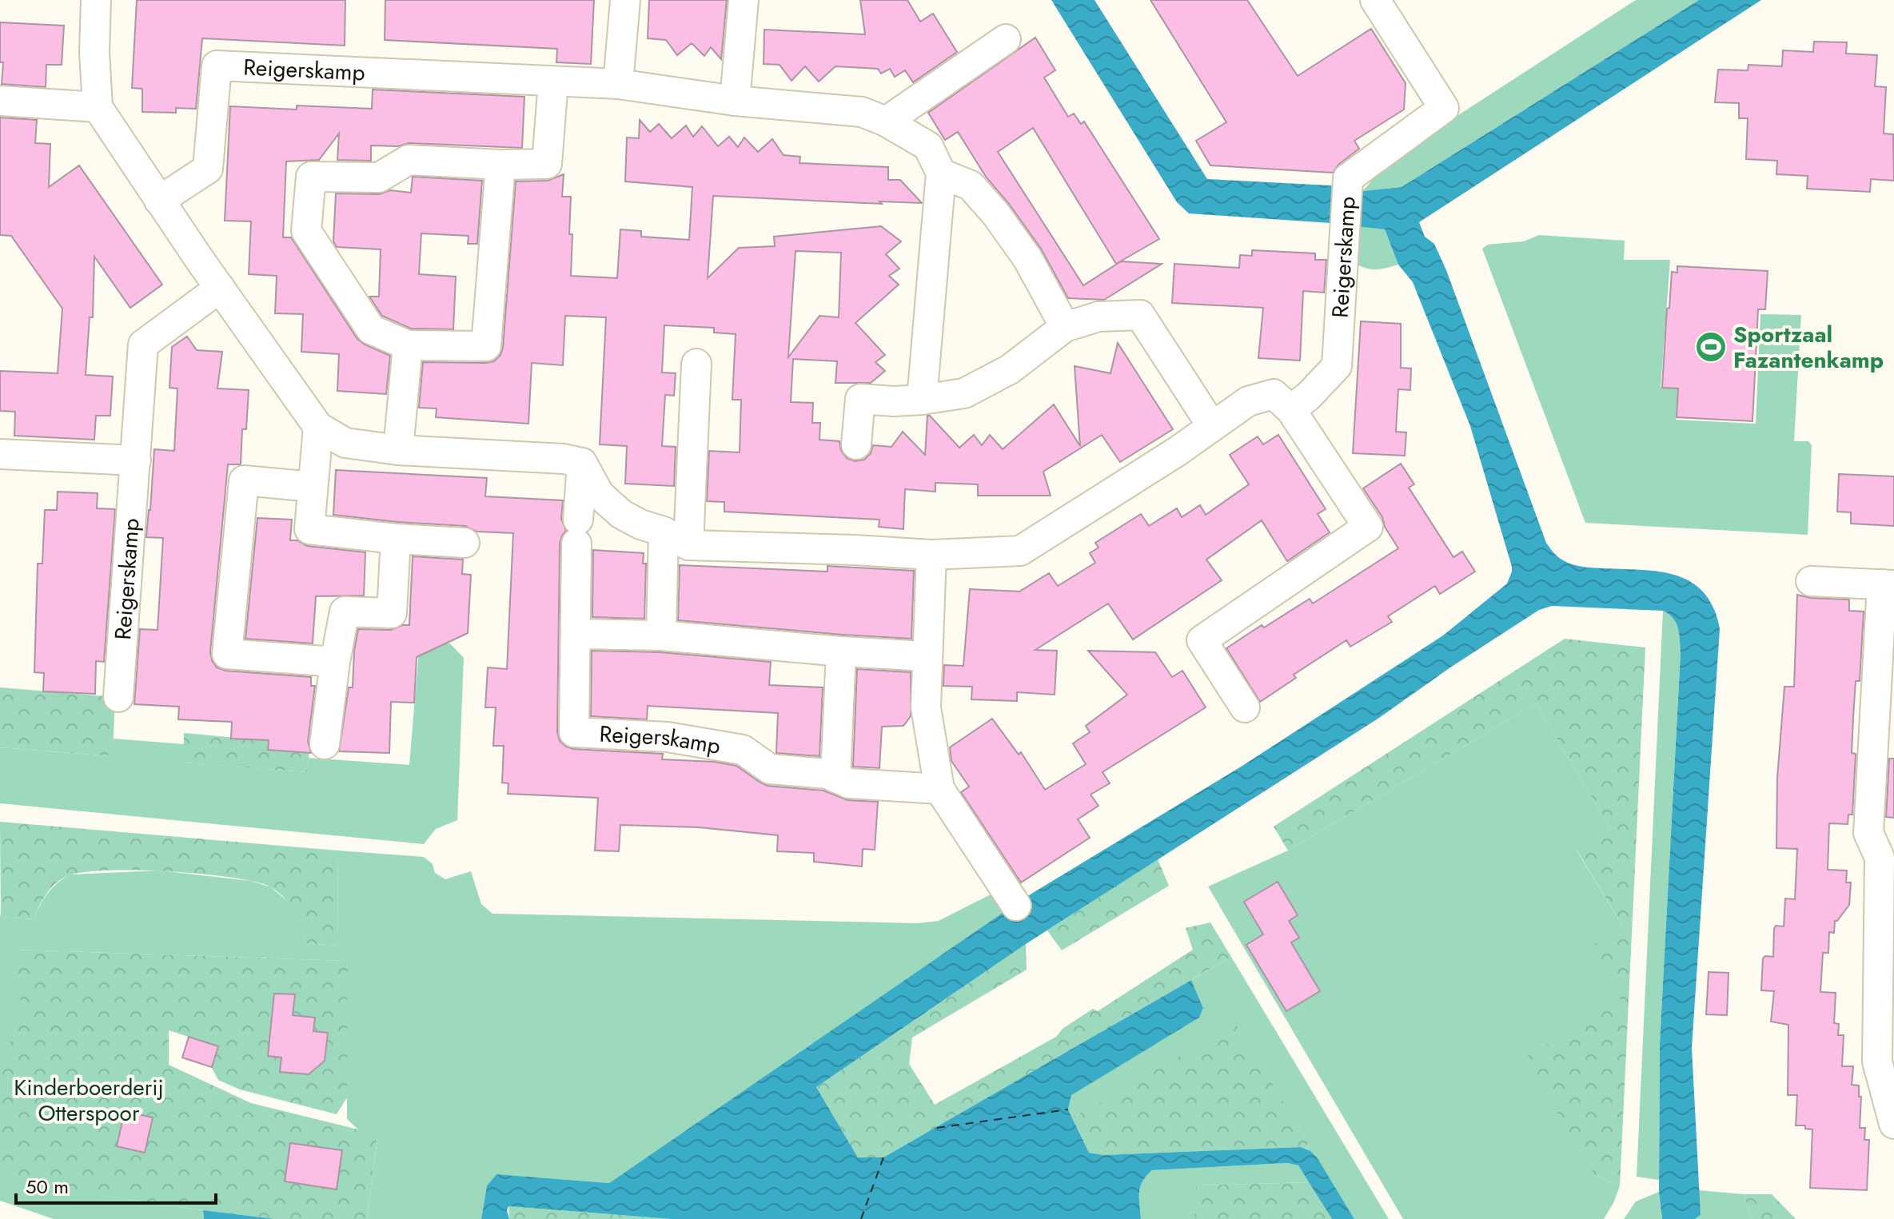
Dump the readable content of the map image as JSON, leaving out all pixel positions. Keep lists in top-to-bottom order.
{
  "streets": {
    "street": ["Reigerskamp"]
  },
  "parks": ["Kinderboerderij Otterspoor"],
  "places": {
    "sports": ["Sportzaal Fazantenkamp"]
  },
  "scale_bar": "50 m"
}
